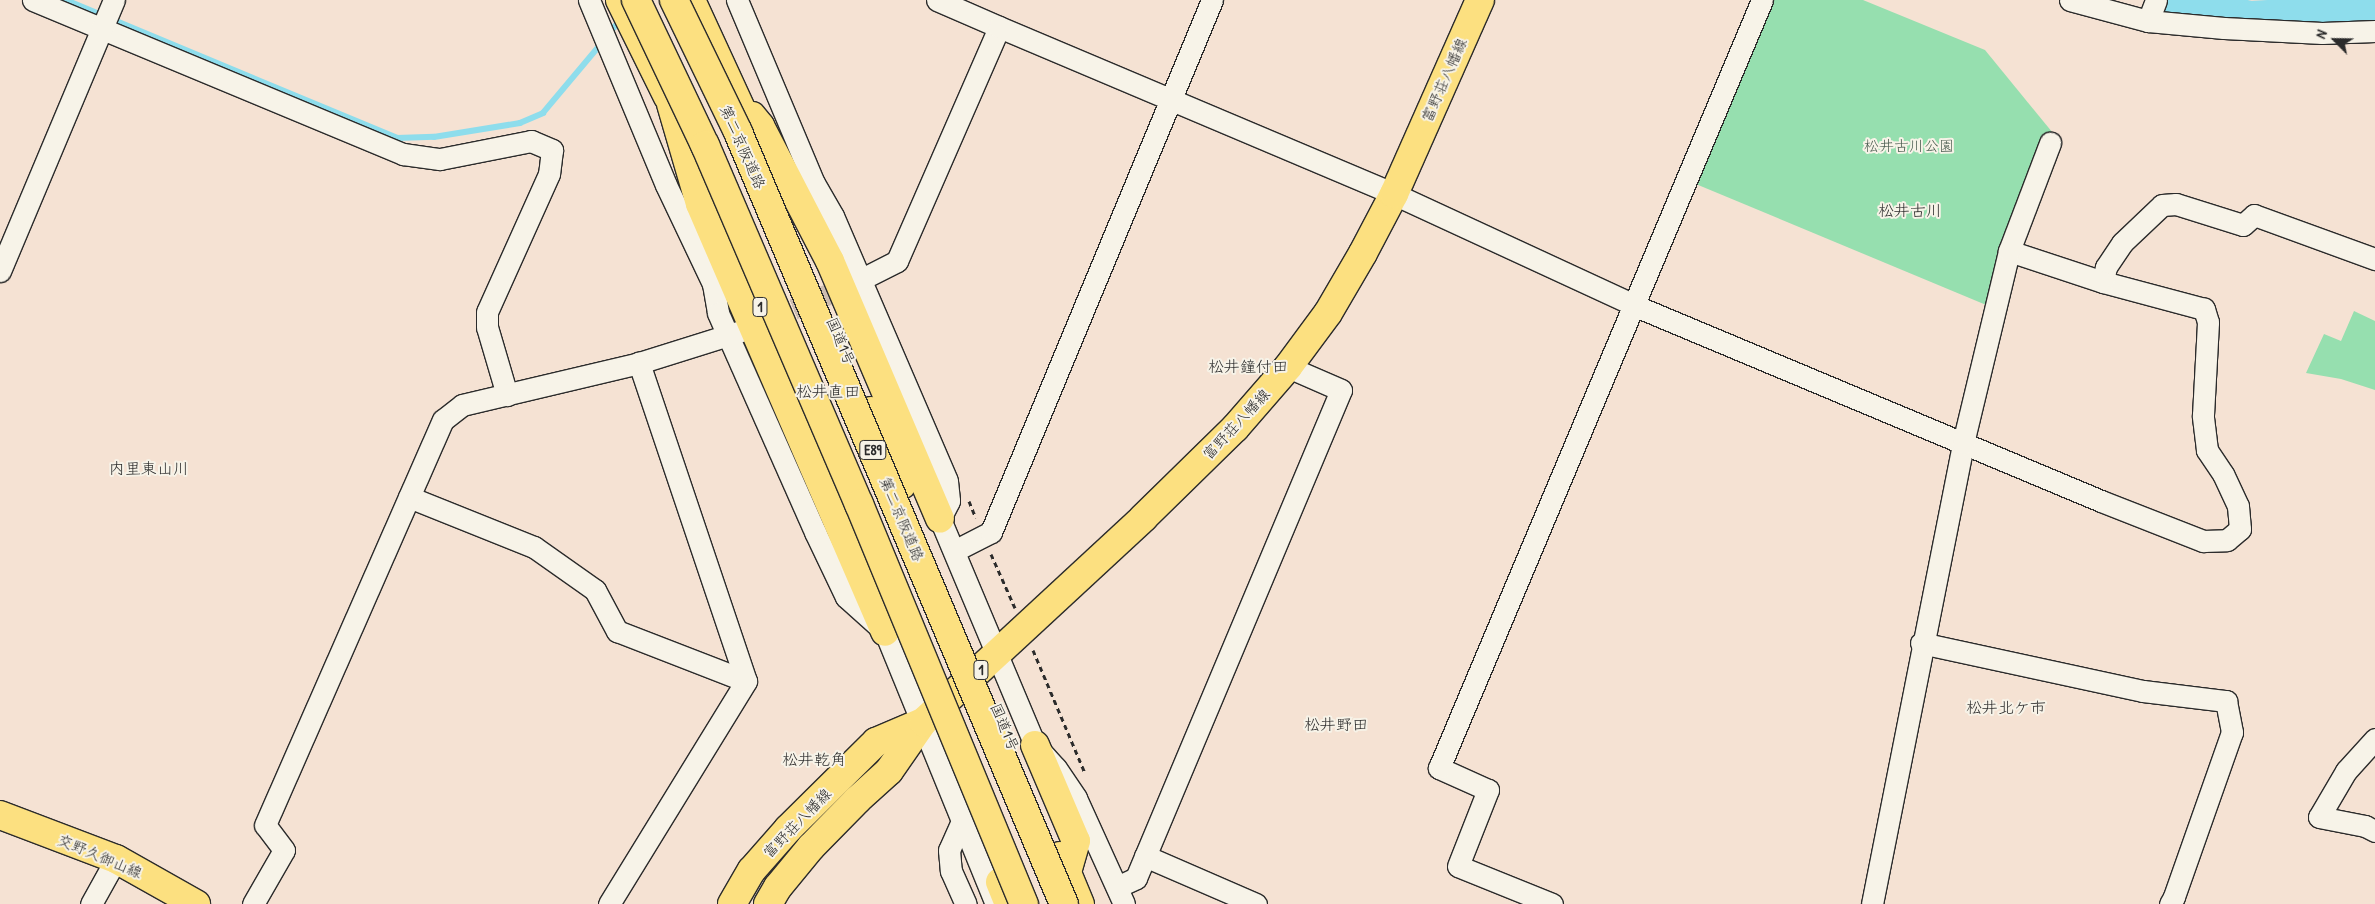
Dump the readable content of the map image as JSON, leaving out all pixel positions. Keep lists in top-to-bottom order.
{
  "streets": {
    "main road": [
      "富野荘八幡線",
      "第二京阪道路",
      "1",
      "国道1号",
      "E89",
      "交野久御山線"
    ]
  },
  "districts": [
    "松井古川",
    "松井鐘付田",
    "松井直田",
    "内里東山川",
    "松井北ケ市",
    "松井野田",
    "松井乾角"
  ],
  "parks": ["松井古川公園"],
  "north": "top left"
}
